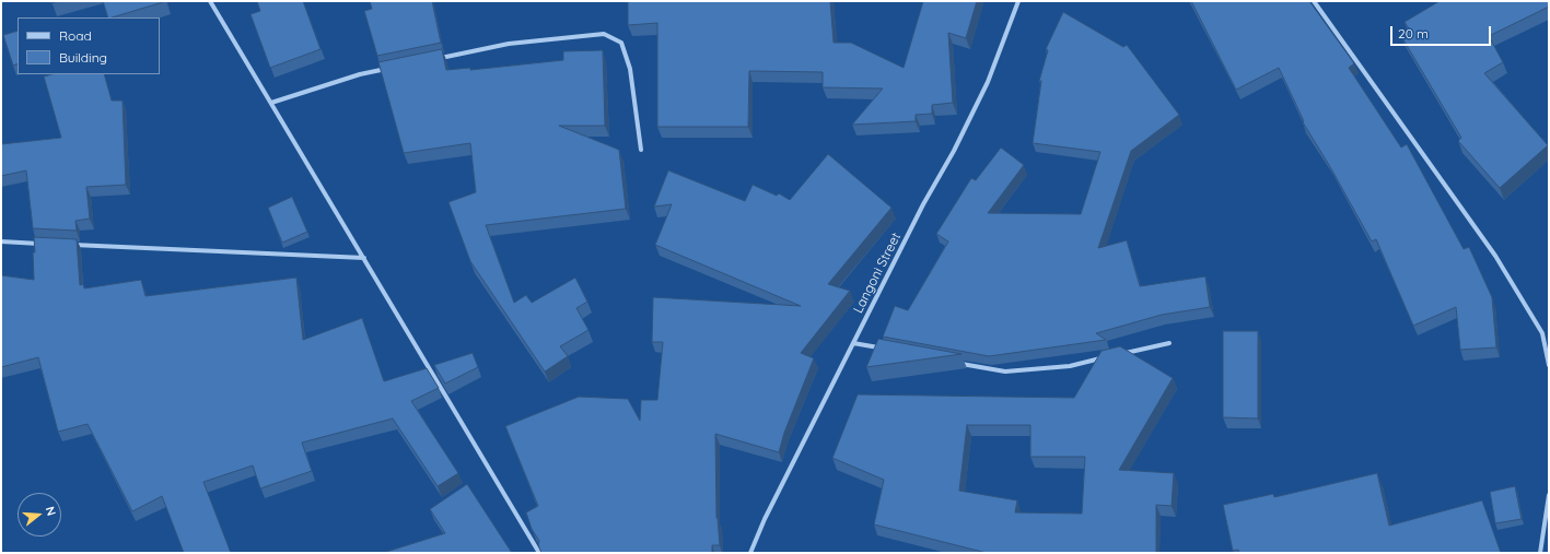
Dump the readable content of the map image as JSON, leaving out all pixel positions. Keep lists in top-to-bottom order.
{
  "streets": {
    "street": ["Langoni Street"]
  },
  "legend": ["Road", "Building"],
  "scale_bar": "20 m",
  "north": "right"
}
